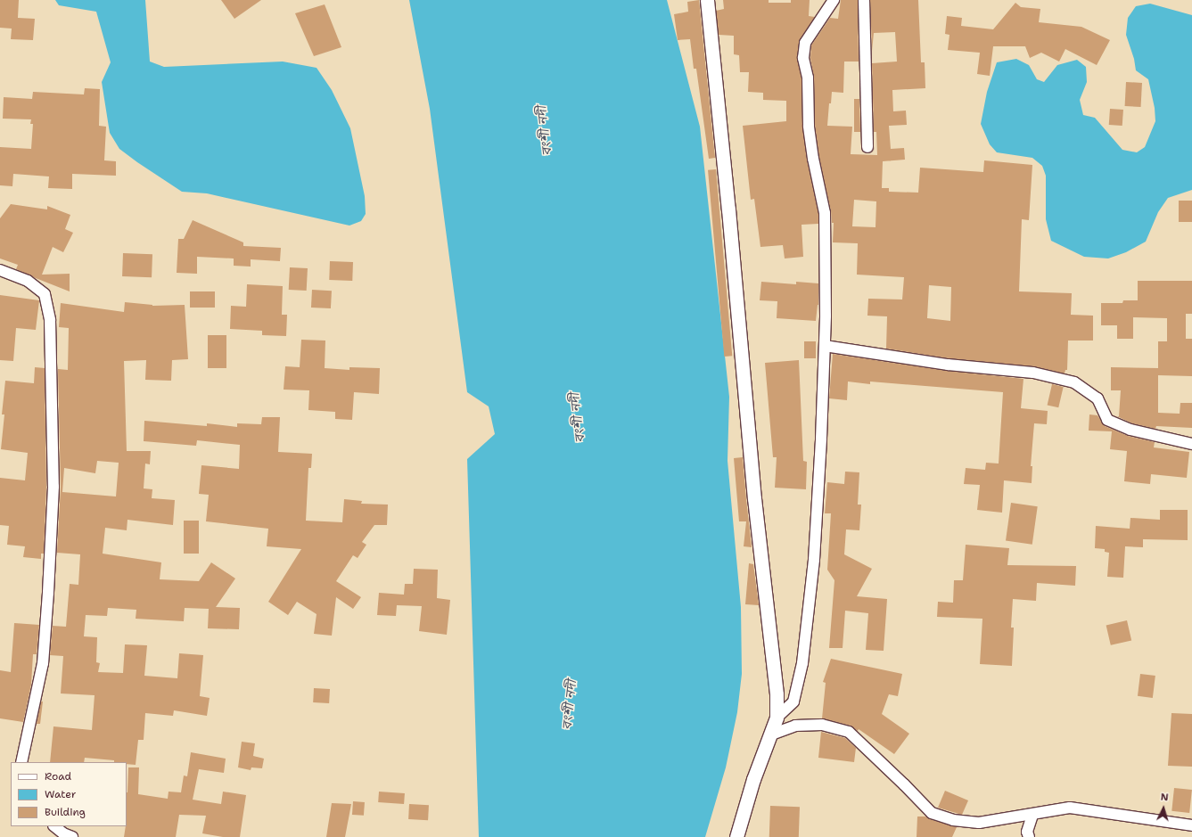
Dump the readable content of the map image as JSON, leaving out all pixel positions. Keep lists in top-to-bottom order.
{
  "water": ["বংশী নদী"],
  "legend": ["Road", "Water", "Building"],
  "north": "top"
}
